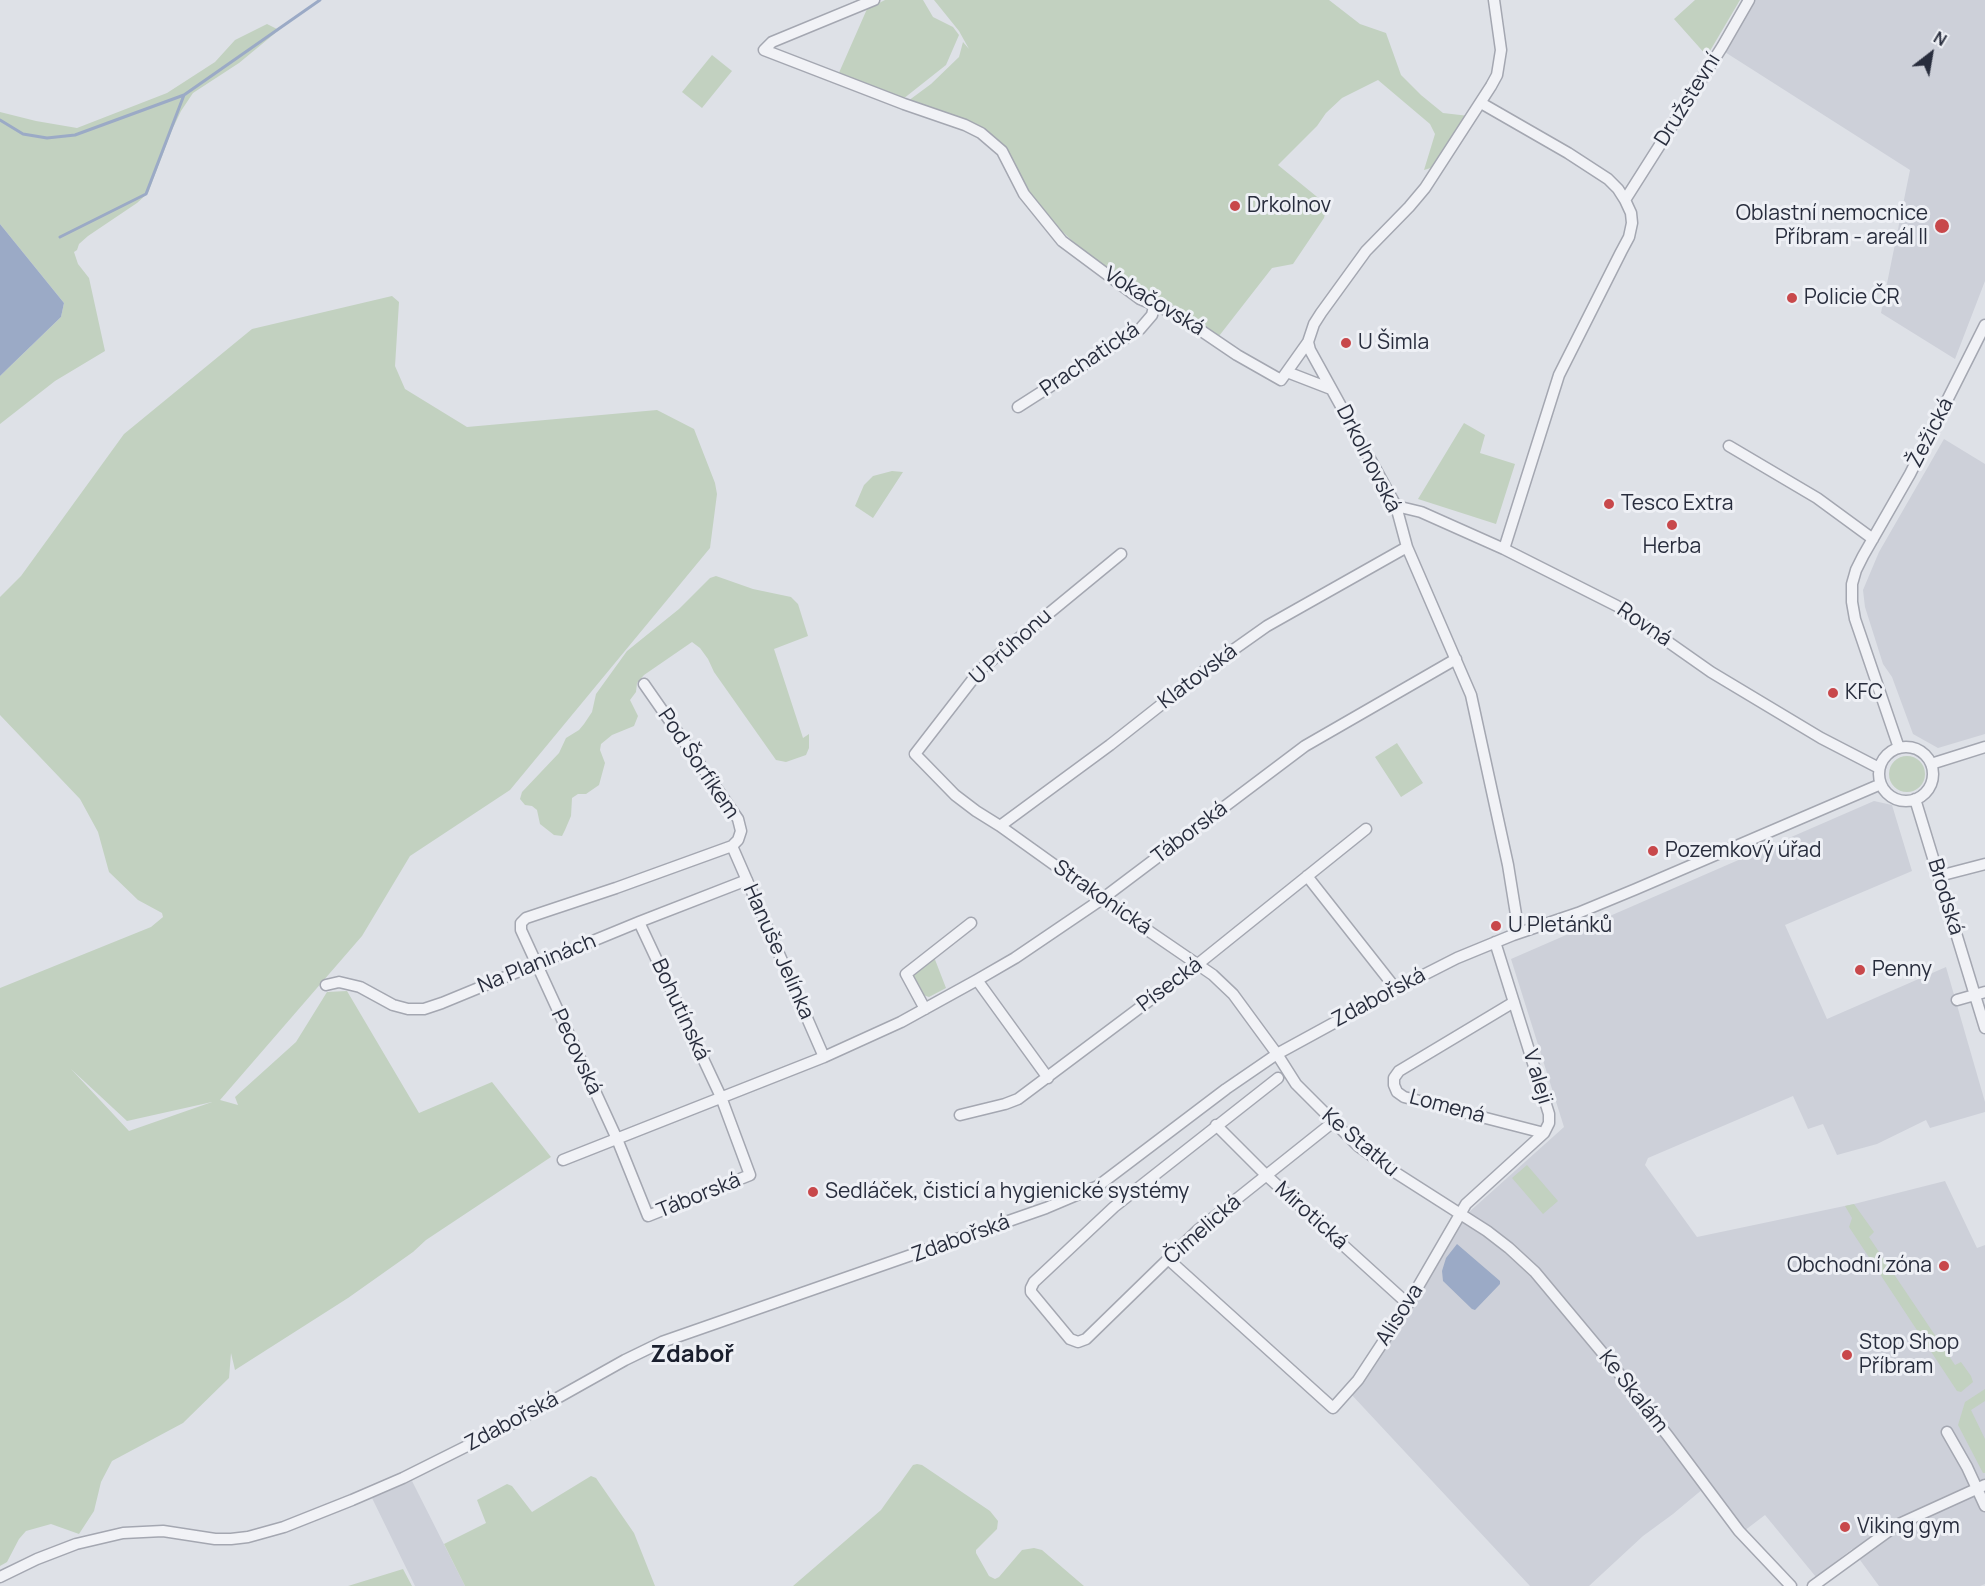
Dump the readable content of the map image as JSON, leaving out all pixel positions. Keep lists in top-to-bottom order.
{
  "streets": {
    "street": [
      "Družstevní",
      "Vokačovská",
      "Prachatická",
      "Žežická",
      "Drkolnovská",
      "Rovná",
      "U Průhonu",
      "Klatovská",
      "Pod Šorfíkem",
      "Táborská",
      "Brodská",
      "Strakonická",
      "Hanuše Jelínka",
      "Na Planinách",
      "Písecká",
      "Zdabořská",
      "Bohutínská",
      "Pecovská",
      "V aleji",
      "Lomená",
      "Ke Statku",
      "Mirotická",
      "Čimelická",
      "Alisova",
      "Ke Skalám"
    ]
  },
  "crossings": [
    ["Vokačovská", "Prachatická"],
    ["Vokačovská", "Drkolnovská"],
    ["Žežická", "Rovná"],
    ["Žežická", "Brodská"],
    ["Žežická", "Zdabořská"],
    ["Drkolnovská", "Rovná"],
    ["Drkolnovská", "Klatovská"],
    ["Drkolnovská", "Táborská"],
    ["Drkolnovská", "Zdabořská"],
    ["Rovná", "Brodská"],
    ["Rovná", "Zdabořská"],
    ["U Průhonu", "Strakonická"],
    ["Klatovská", "Strakonická"],
    ["Pod Šorfíkem", "Hanuše Jelínka"],
    ["Pod Šorfíkem", "Pecovská"],
    ["Táborská", "Strakonická"],
    ["Táborská", "Hanuše Jelínka"],
    ["Táborská", "Bohutínská"],
    ["Táborská", "Pecovská"],
    ["Brodská", "Zdabořská"],
    ["Strakonická", "Písecká"],
    ["Strakonická", "Zdabořská"],
    ["Strakonická", "Ke Statku"],
    ["Hanuše Jelínka", "Na Planinách"],
    ["Hanuše Jelínka", "Pecovská"],
    ["Na Planinách", "Bohutínská"],
    ["Na Planinách", "Pecovská"],
    ["Zdabořská", "V aleji"],
    ["Zdabořská", "Ke Statku"],
    ["V aleji", "Lomená"],
    ["V aleji", "Ke Statku"],
    ["V aleji", "Alisova"],
    ["V aleji", "Ke Skalám"],
    ["Ke Statku", "Čimelická"],
    ["Ke Statku", "Alisova"],
    ["Ke Statku", "Ke Skalám"],
    ["Mirotická", "Čimelická"],
    ["Mirotická", "Alisova"],
    ["Čimelická", "Alisova"],
    ["Alisova", "Ke Skalám"]
  ],
  "districts": ["Zdaboř"],
  "places": [
    "Drkolnov",
    "Oblastní nemocnice Příbram - areál II",
    "Policie ČR",
    "U Šimla",
    "Tesco Extra",
    "Herba",
    "KFC",
    "Pozemkový úřad",
    "U Pletánků",
    "Penny",
    "Sedláček, čisticí a hygienické systémy",
    "Obchodní zóna",
    "Stop Shop Příbram",
    "Viking gym"
  ],
  "north": "top right"
}
